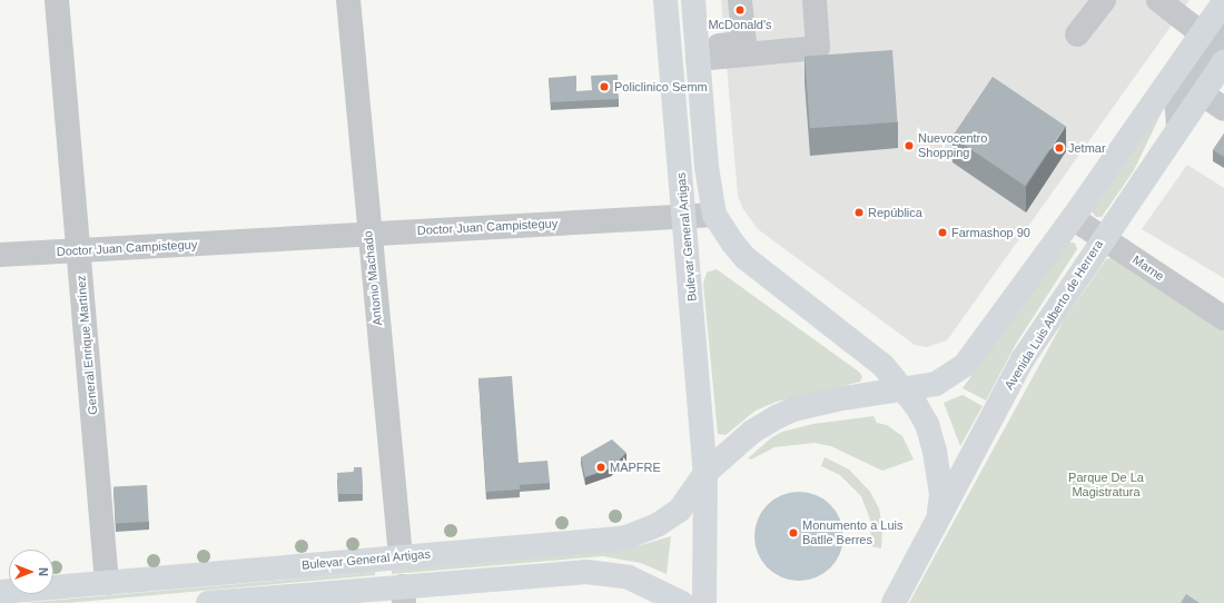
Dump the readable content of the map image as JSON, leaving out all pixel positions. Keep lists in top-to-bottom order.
{
  "streets": {
    "main road": ["Bulevar General Artigas", "Avenida Luis Alberto de Herrera"],
    "street": [
      "Doctor Juan Campisteguy",
      "Marne",
      "Antonio Machado",
      "General Enrique Martínez"
    ]
  },
  "crossings": [
    ["Doctor Juan Campisteguy", "Bulevar General Artigas"],
    ["Doctor Juan Campisteguy", "Antonio Machado"],
    ["Doctor Juan Campisteguy", "General Enrique Martínez"],
    ["Bulevar General Artigas", "Antonio Machado"],
    ["Bulevar General Artigas", "General Enrique Martínez"],
    ["Marne", "Avenida Luis Alberto de Herrera"]
  ],
  "parks": ["Parque De La Magistratura"],
  "places": [
    "McDonald's",
    "Policlinico Semm",
    "Nuevocentro Shopping",
    "Jetmar",
    "República",
    "Farmashop 90",
    "MAPFRE",
    "Monumento a Luis Batlle Berres"
  ],
  "north": "right"
}
